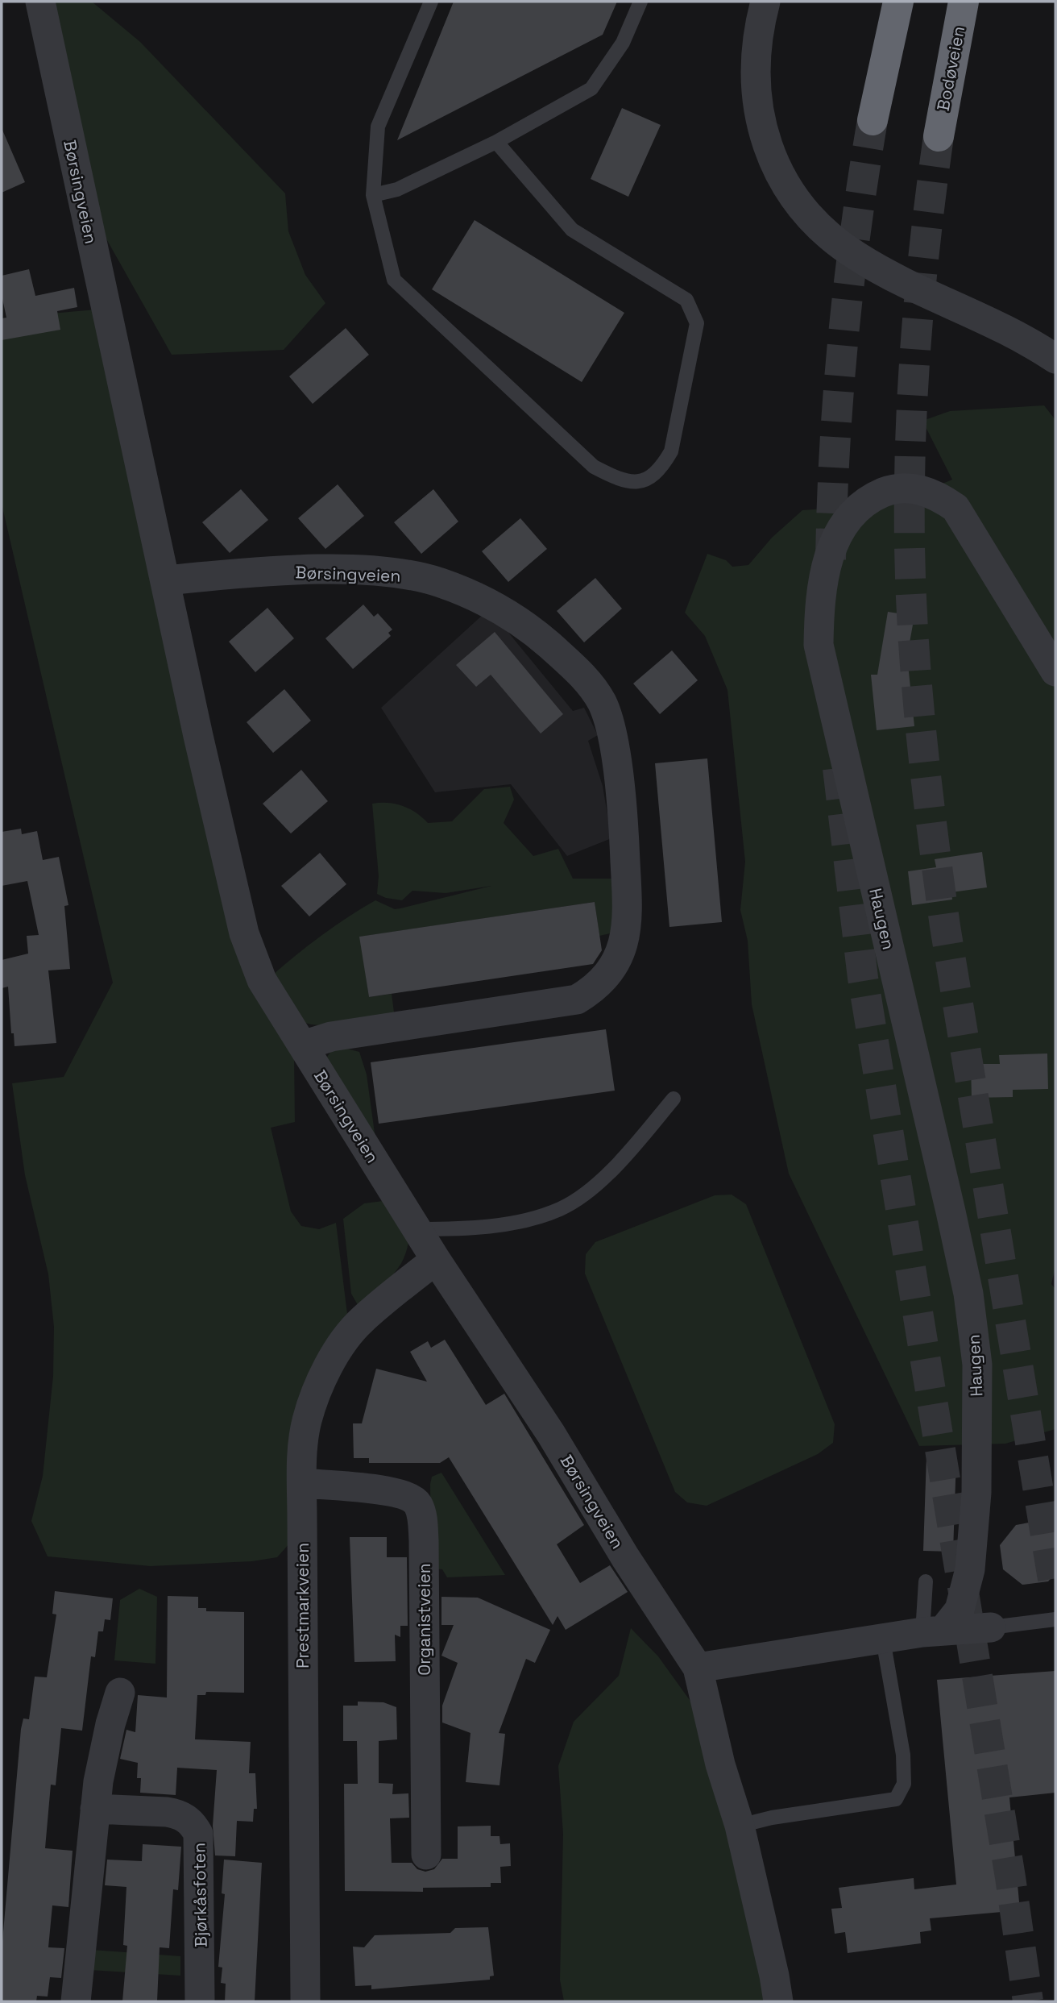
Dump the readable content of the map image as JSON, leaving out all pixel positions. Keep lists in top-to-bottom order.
{
  "streets": {
    "highway": ["Bodøveien"],
    "street": [
      "Børsingveien",
      "Haugen",
      "Prestmarkveien",
      "Organistveien",
      "Bjørkåsfoten"
    ]
  },
  "crossings": [
    ["Børsingveien", "Prestmarkveien"],
    ["Prestmarkveien", "Organistveien"]
  ]
}
